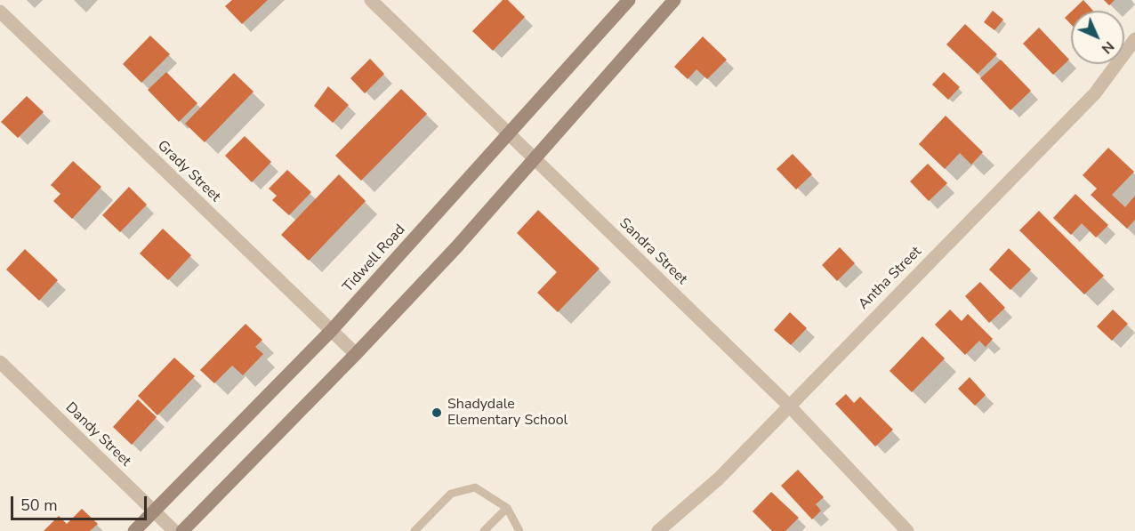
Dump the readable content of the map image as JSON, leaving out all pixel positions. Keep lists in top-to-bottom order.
{
  "streets": {
    "main road": ["Tidwell Road"],
    "street": [
      "Grady Street",
      "Sandra Street",
      "Antha Street",
      "Dandy Street"
    ]
  },
  "crossings": [
    ["Grady Street", "Tidwell Road"],
    ["Sandra Street", "Tidwell Road"],
    ["Sandra Street", "Antha Street"],
    ["Tidwell Road", "Dandy Street"]
  ],
  "places": ["Shadydale Elementary School"],
  "scale_bar": "50 m",
  "north": "bottom right"
}
